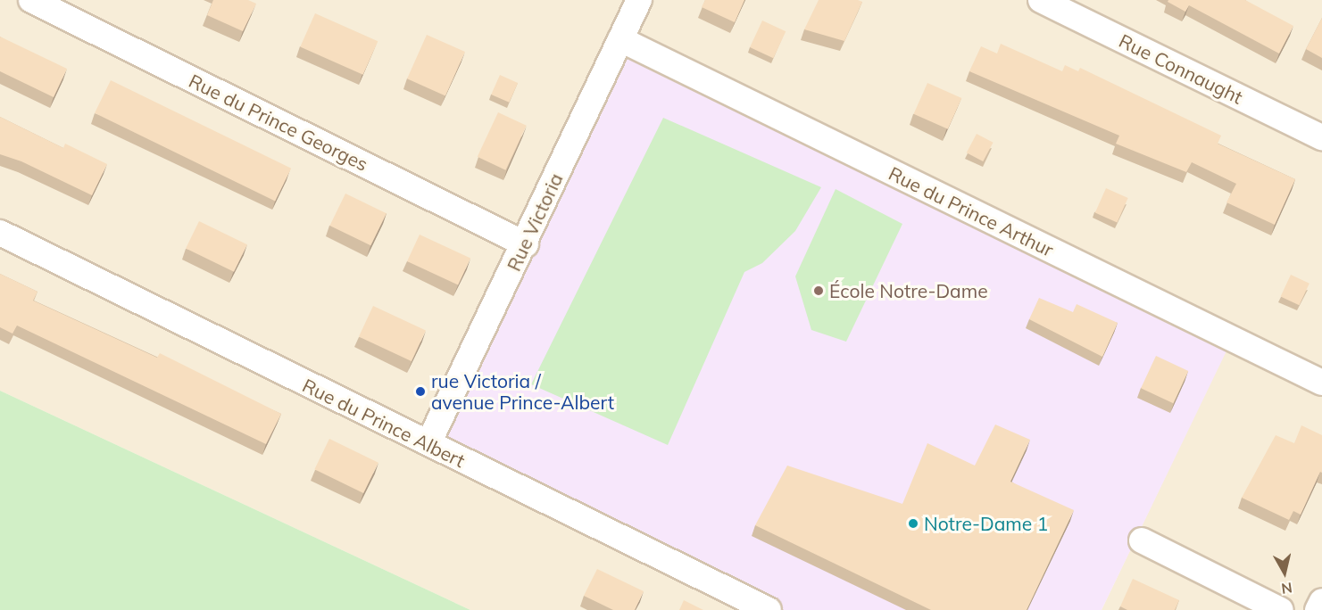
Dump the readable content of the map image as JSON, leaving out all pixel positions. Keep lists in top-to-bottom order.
{
  "streets": {
    "street": [
      "Rue Connaught",
      "Rue du Prince Georges",
      "Rue du Prince Arthur",
      "Rue Victoria",
      "Rue du Prince Albert"
    ]
  },
  "crossings": [
    ["Rue du Prince Georges", "Rue Victoria"],
    ["Rue du Prince Arthur", "Rue Victoria"],
    ["Rue Victoria", "Rue du Prince Albert"]
  ],
  "places": ["École Notre-Dame", "rue Victoria / avenue Prince-Albert", "Notre-Dame 1"],
  "north": "bottom"
}
